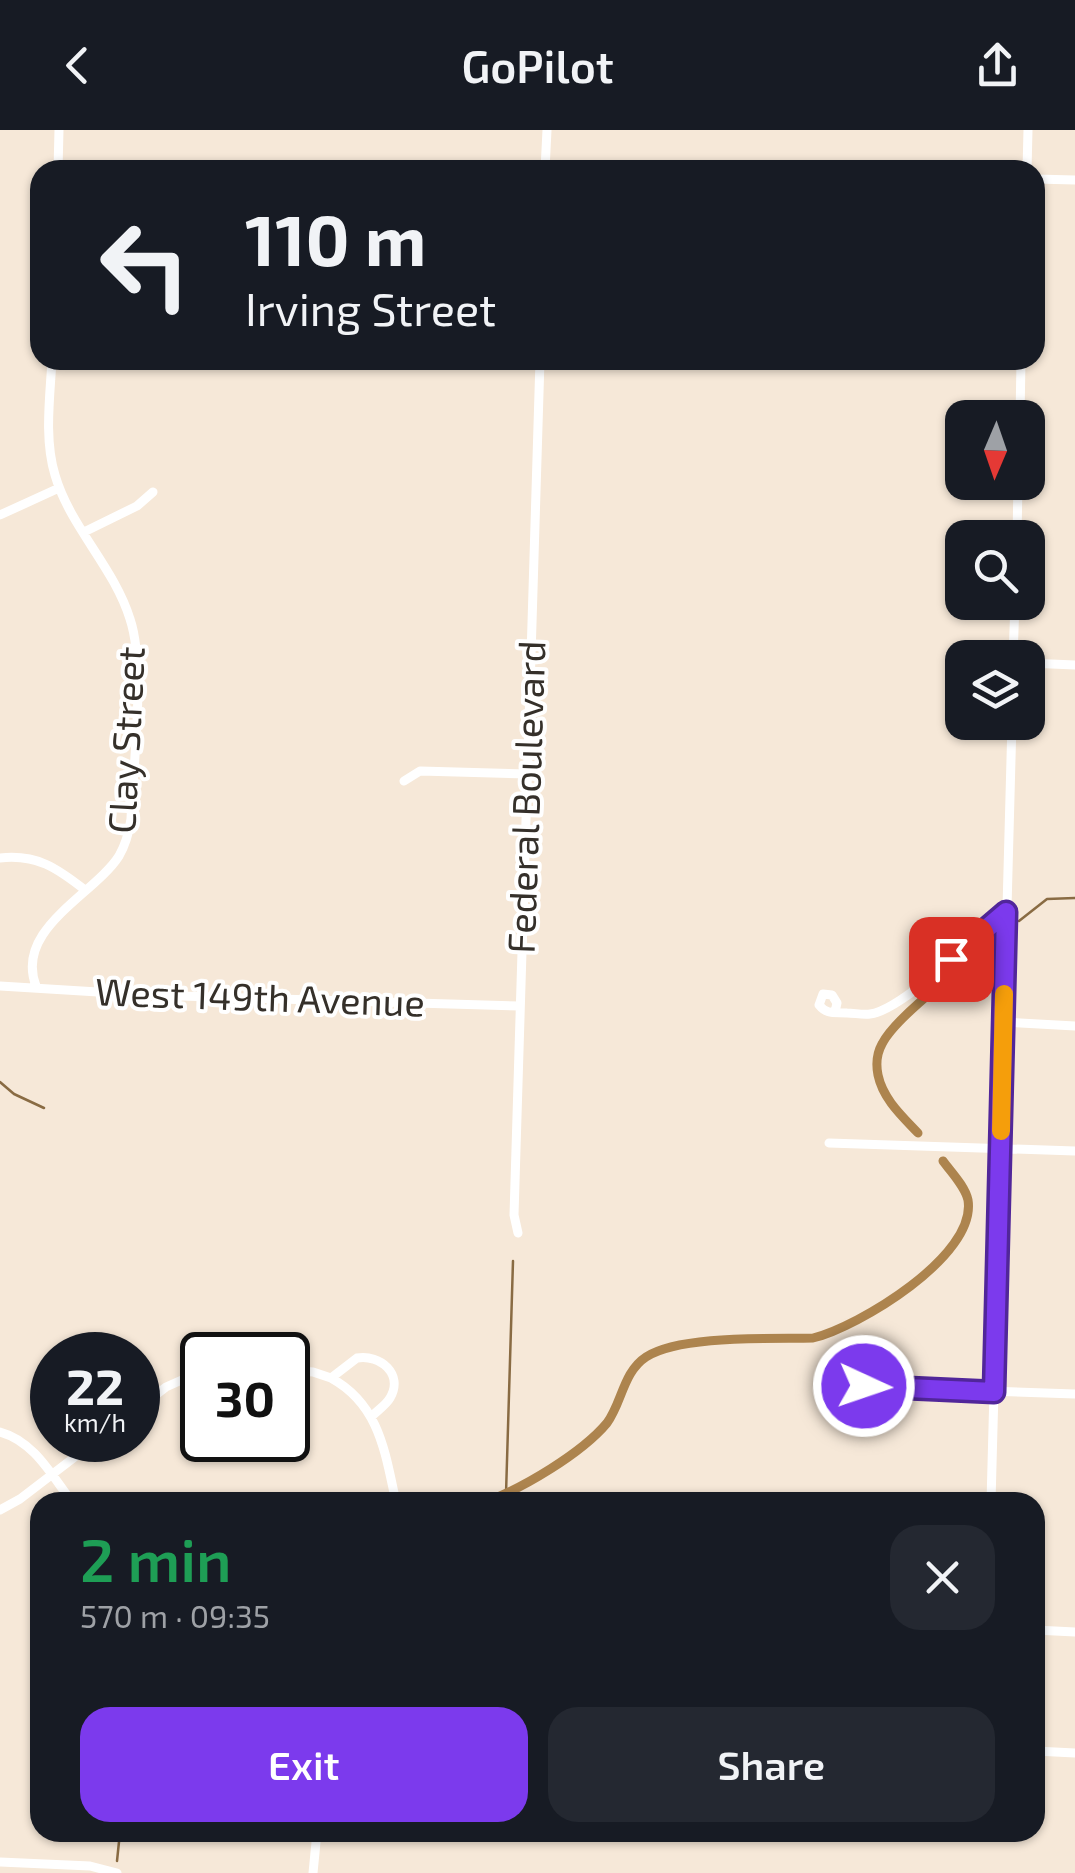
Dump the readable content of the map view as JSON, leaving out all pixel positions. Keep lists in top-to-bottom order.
{
  "streets": {
    "street": ["Clay Street", "Federal Boulevard", "West 149th Avenue"]
  },
  "crossings": [
    ["Clay Street", "West 149th Avenue"],
    ["Federal Boulevard", "West 149th Avenue"]
  ],
  "north": "bottom",
  "page": {
    "header": "GoPilot",
    "turn": ["110 m", "Irving Street"],
    "speed": "22 km/h",
    "limit": "30",
    "heading": ["2 min", "570 m · 09:35"],
    "buttons": ["Exit", "Share"]
  }
}
